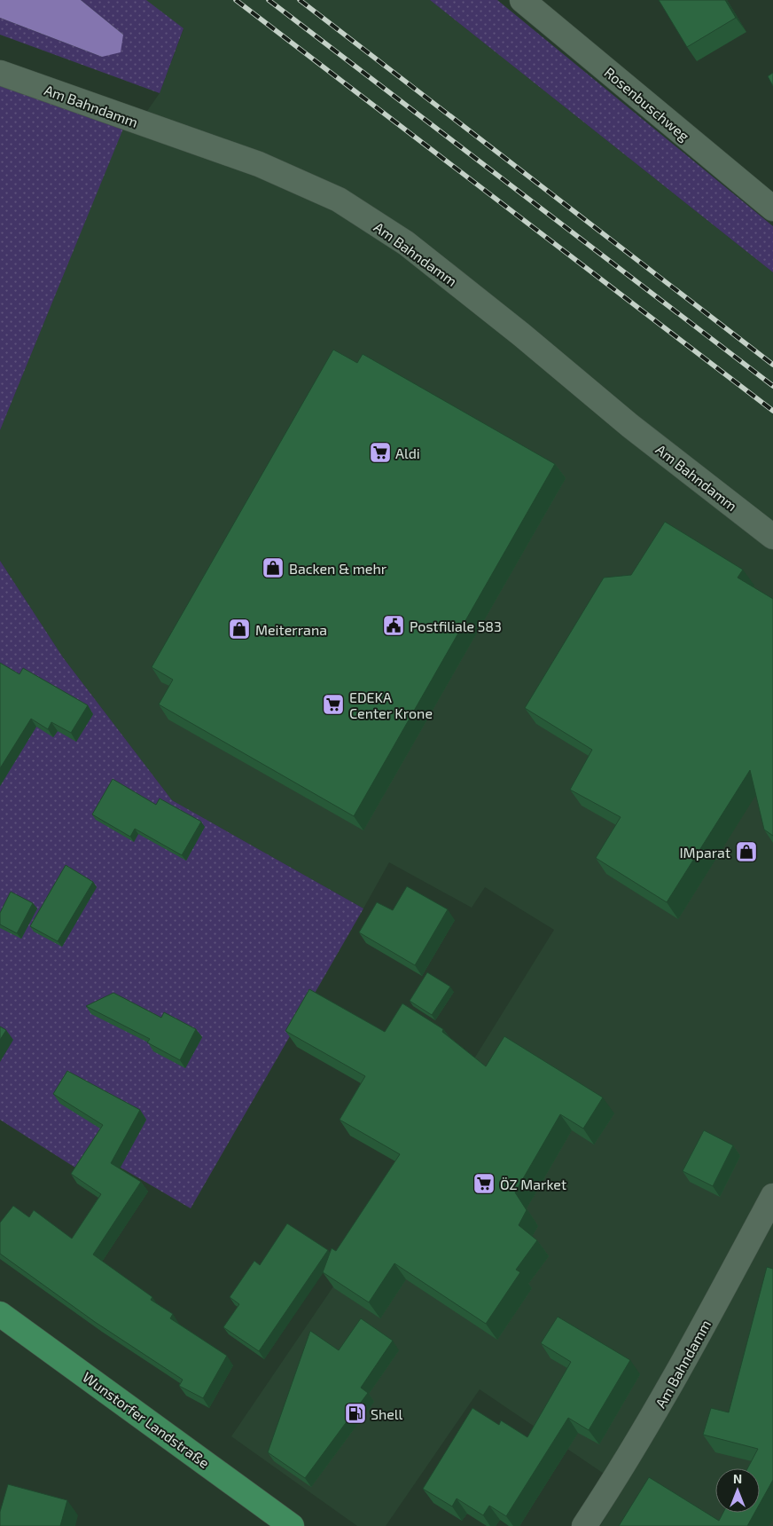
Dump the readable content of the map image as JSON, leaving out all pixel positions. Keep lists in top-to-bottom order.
{
  "streets": {
    "main road": ["Wunstorfer Landstraße"],
    "street": ["Rosenbuschweg", "Am Bahndamm"]
  },
  "places": {
    "supermarket": ["Aldi", "EDEKA Center Krone", "ÖZ Market"],
    "shop": ["Backen & mehr", "Meiterrana", "IMparat"],
    "public building": ["Postfiliale 583"],
    "fuel station": ["Shell"]
  },
  "north": "top"
}
